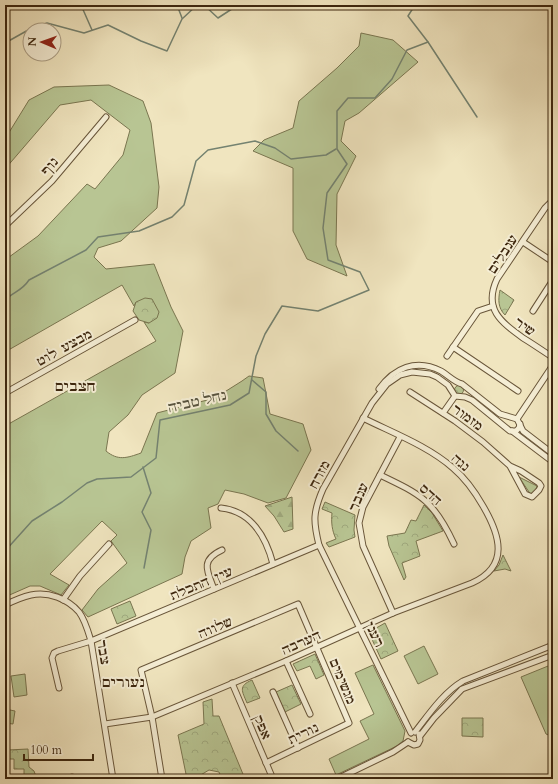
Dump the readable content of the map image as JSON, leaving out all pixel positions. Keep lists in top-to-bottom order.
{
  "streets": {
    "street": [
      "נוף",
      "ענבלים",
      "שיר",
      "מבצע לוט",
      "מזמור",
      "נגה",
      "מזרח",
      "הדס",
      "ענבר",
      "עין התכלת",
      "שלווה",
      "רענן",
      "הערבה",
      "צבר",
      "מגשימים",
      "אפק",
      "נורית"
    ]
  },
  "crossings": [
    ["ענבלים", "שיר"],
    ["נגה", "מזרח"],
    ["נגה", "ענבר"],
    ["נגה", "הערבה"],
    ["מזרח", "עין התכלת"],
    ["מזרח", "רענן"],
    ["הדס", "ענבר"],
    ["ענבר", "הערבה"],
    ["עין התכלת", "רענן"],
    ["עין התכלת", "צבר"],
    ["שלווה", "הערבה"],
    ["שלווה", "מגשימים"],
    ["רענן", "הערבה"],
    ["הערבה", "צבר"],
    ["הערבה", "מגשימים"],
    ["הערבה", "אפק"],
    ["מגשימים", "נורית"],
    ["אפק", "נורית"]
  ],
  "districts": ["חצבים", "נעורים"],
  "water": ["נחל טביה"],
  "scale_bar": "100 m",
  "north": "left"
}
